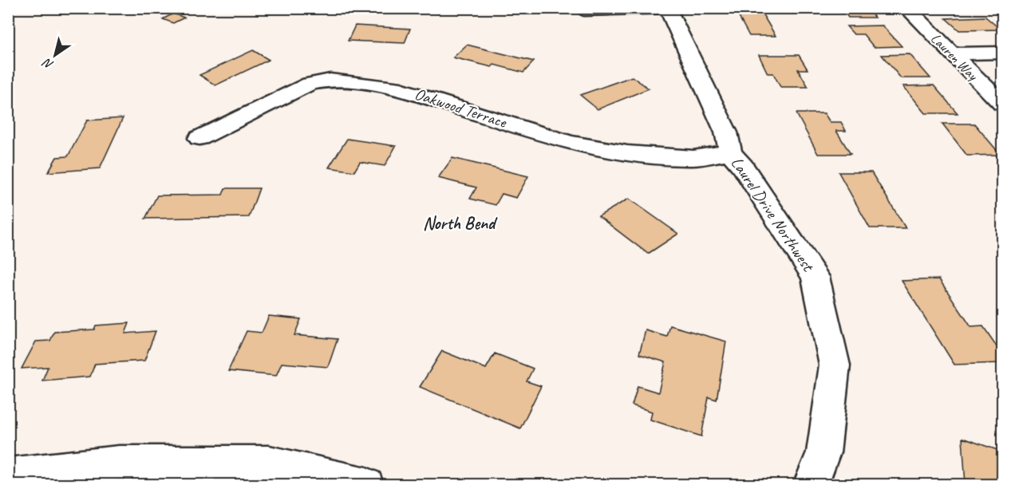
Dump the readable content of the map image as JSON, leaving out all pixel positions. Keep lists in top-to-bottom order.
{
  "streets": {
    "street": ["Lauren Way", "Oakwood Terrace", "Laurel Drive Northwest"]
  },
  "crossings": [
    ["Oakwood Terrace", "Laurel Drive Northwest"]
  ],
  "districts": ["North Bend"],
  "north": "bottom left"
}
